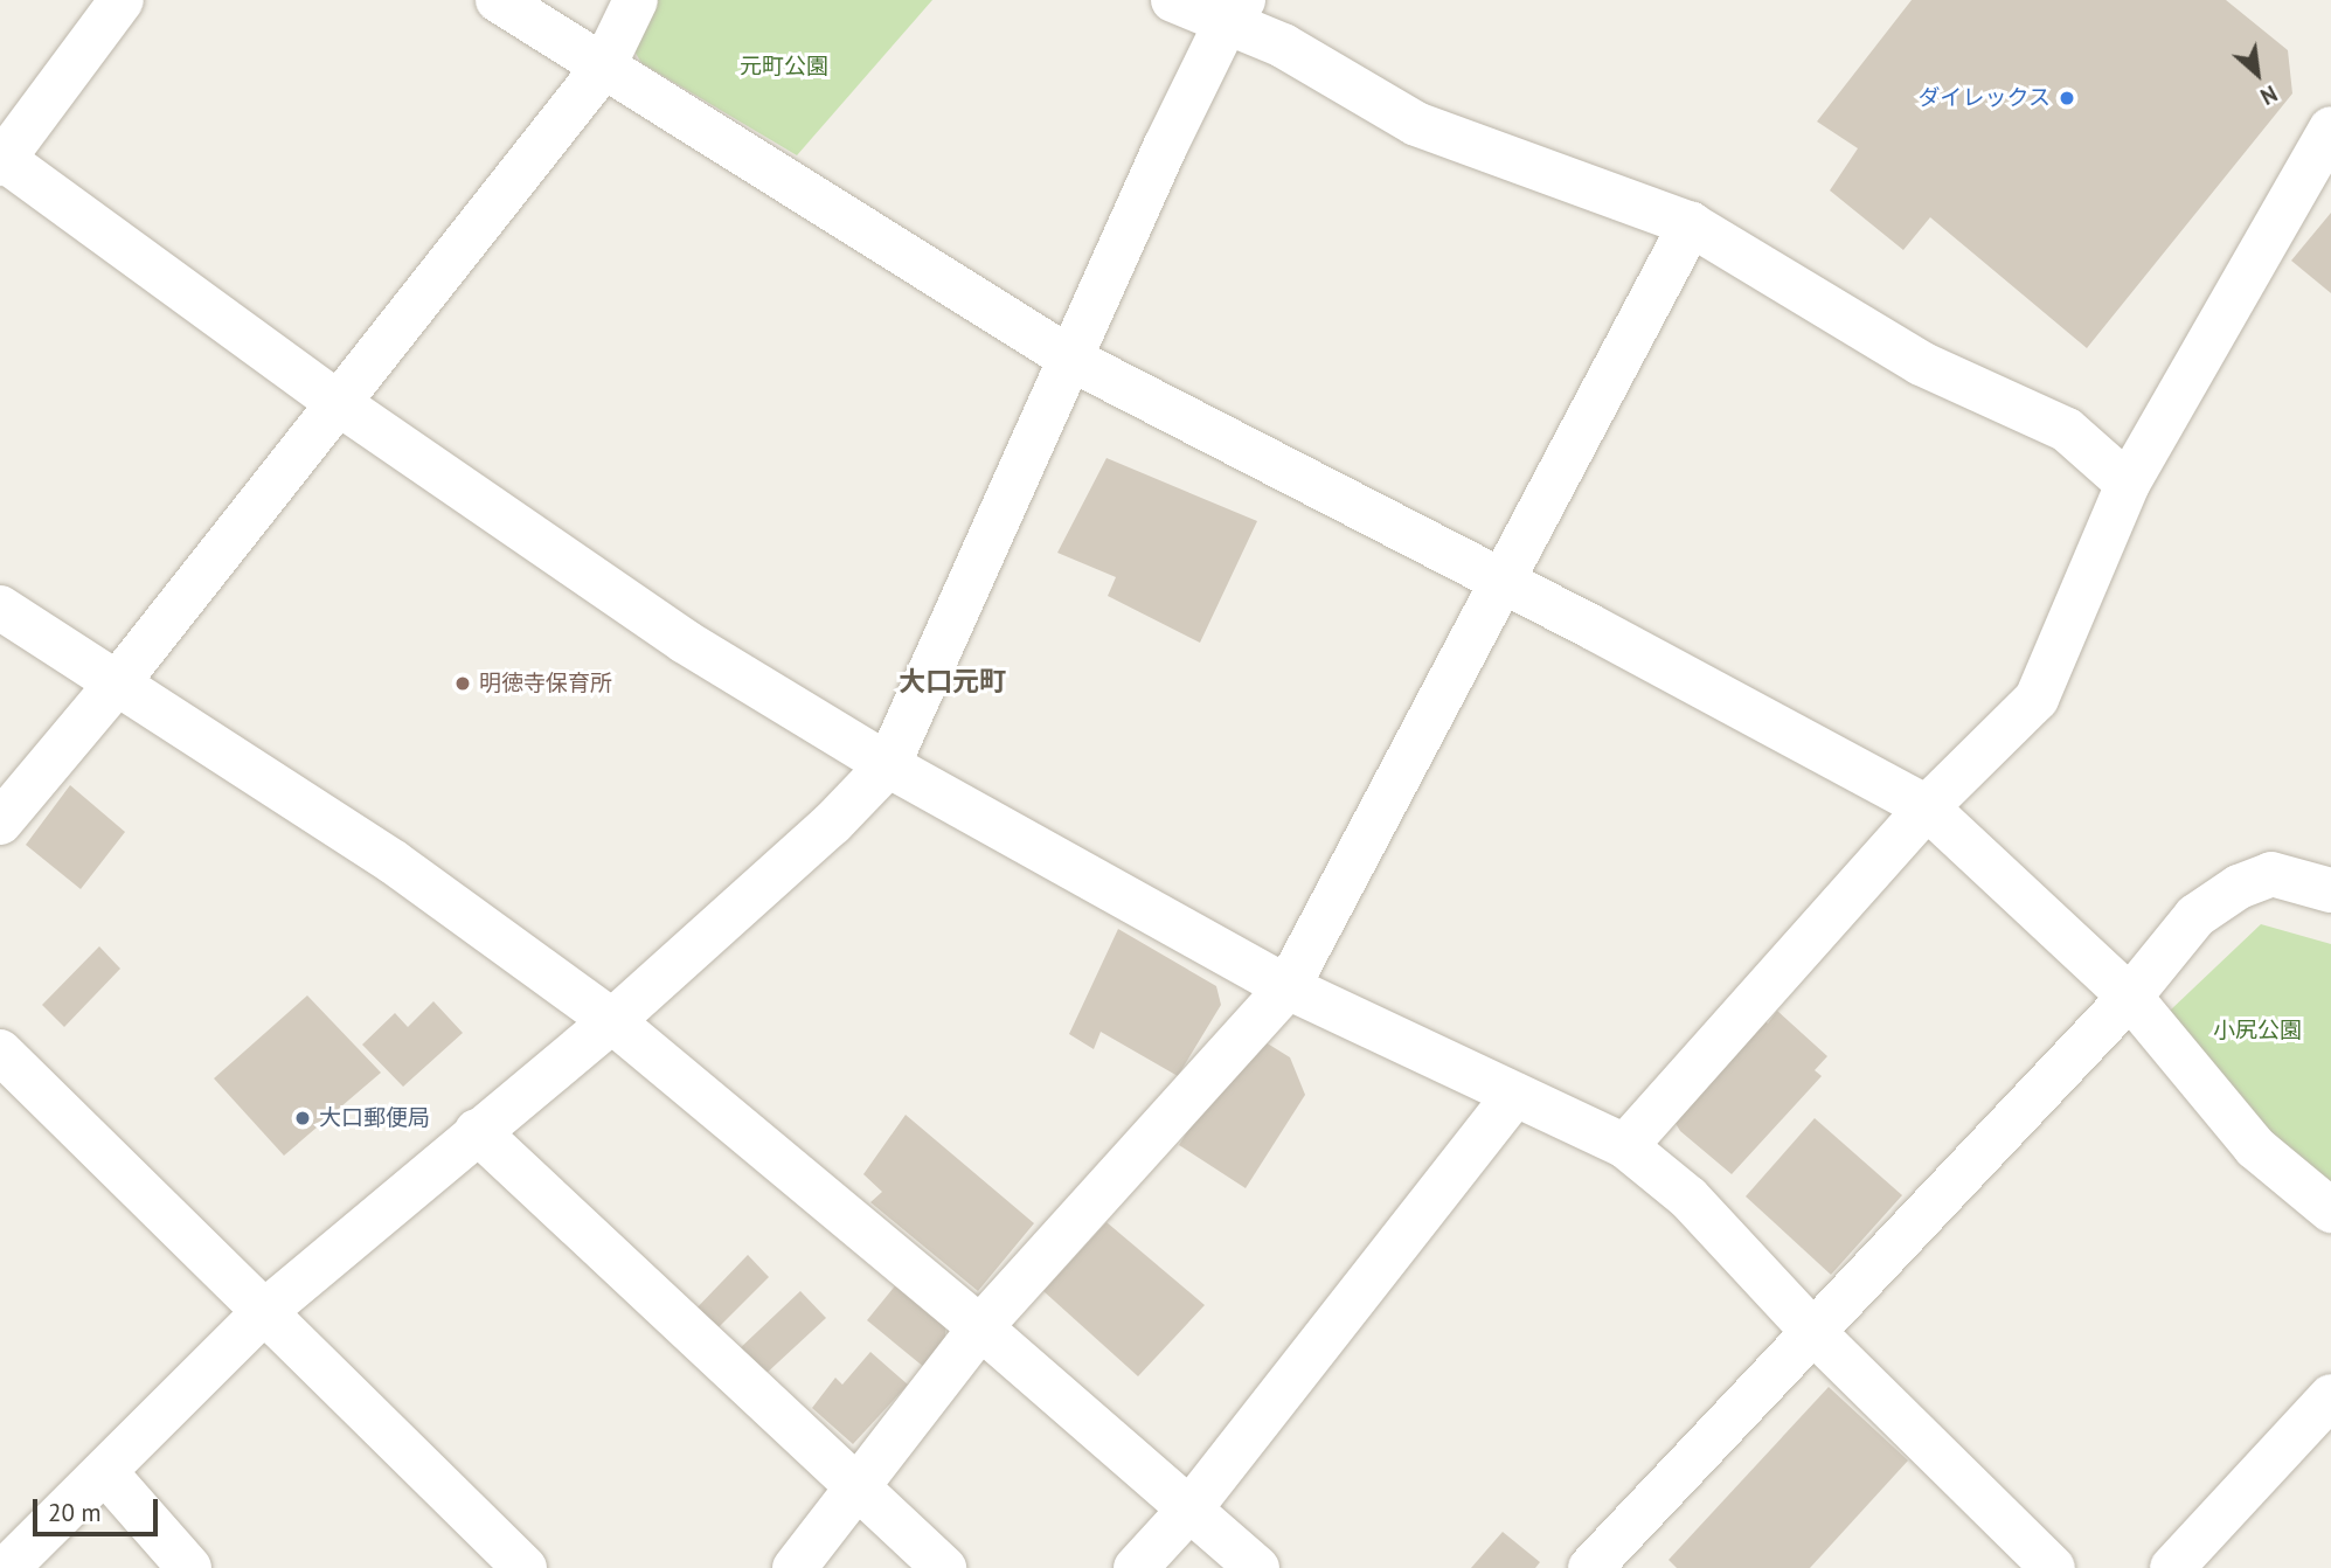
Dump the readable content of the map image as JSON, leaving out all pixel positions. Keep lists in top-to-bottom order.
{
  "districts": ["大口元町"],
  "parks": ["元町公園", "小尻公園"],
  "places": ["ダイレックス", "明徳寺保育所", "大口郵便局"],
  "scale_bar": "20 m",
  "north": "bottom right"
}
